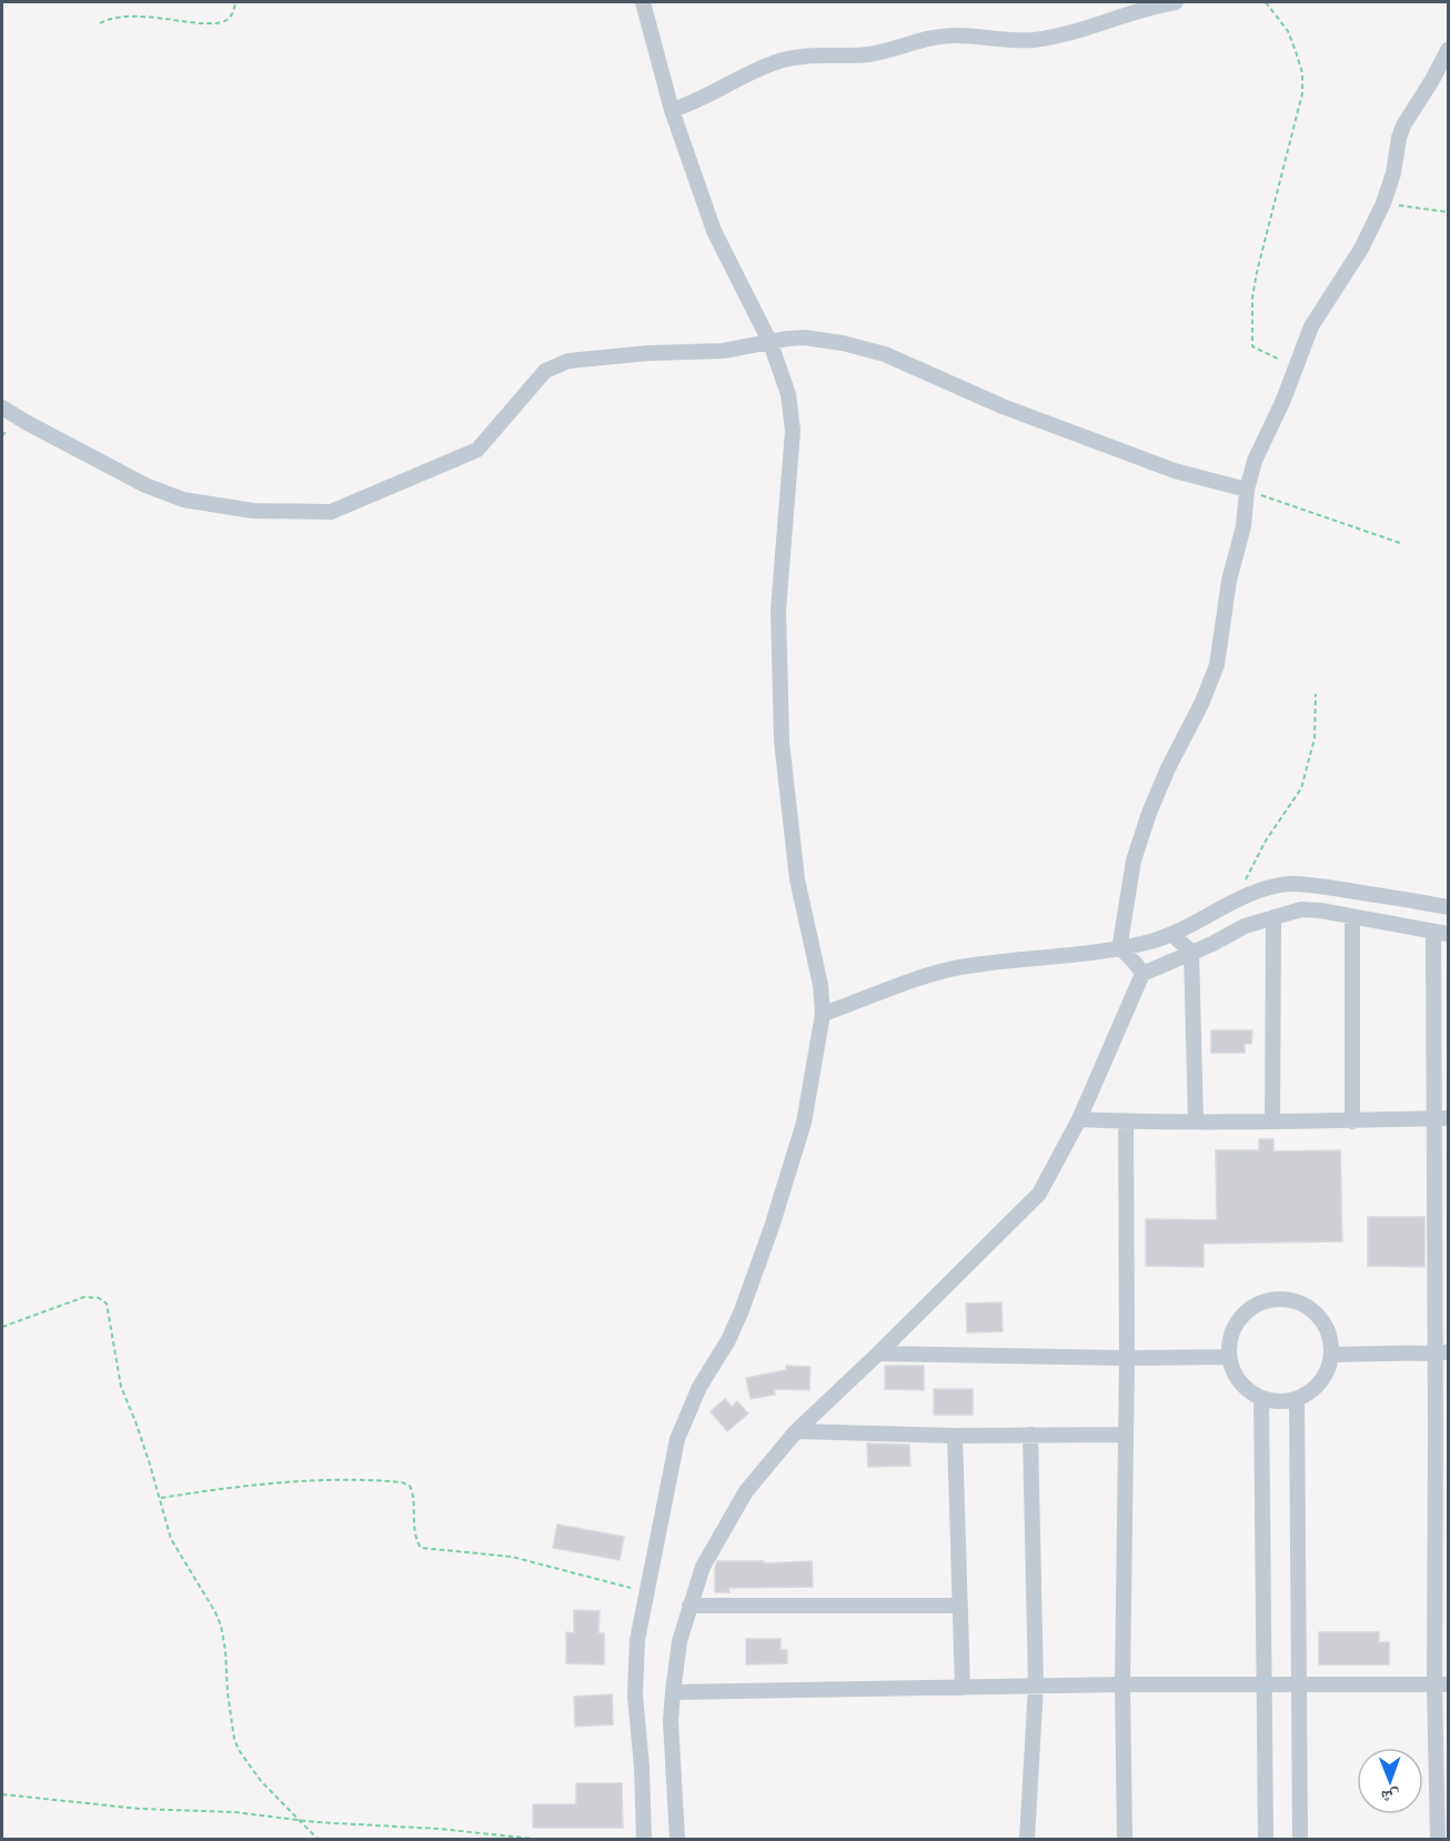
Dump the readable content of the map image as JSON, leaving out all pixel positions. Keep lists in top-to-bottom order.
{
  "north": "bottom"
}
